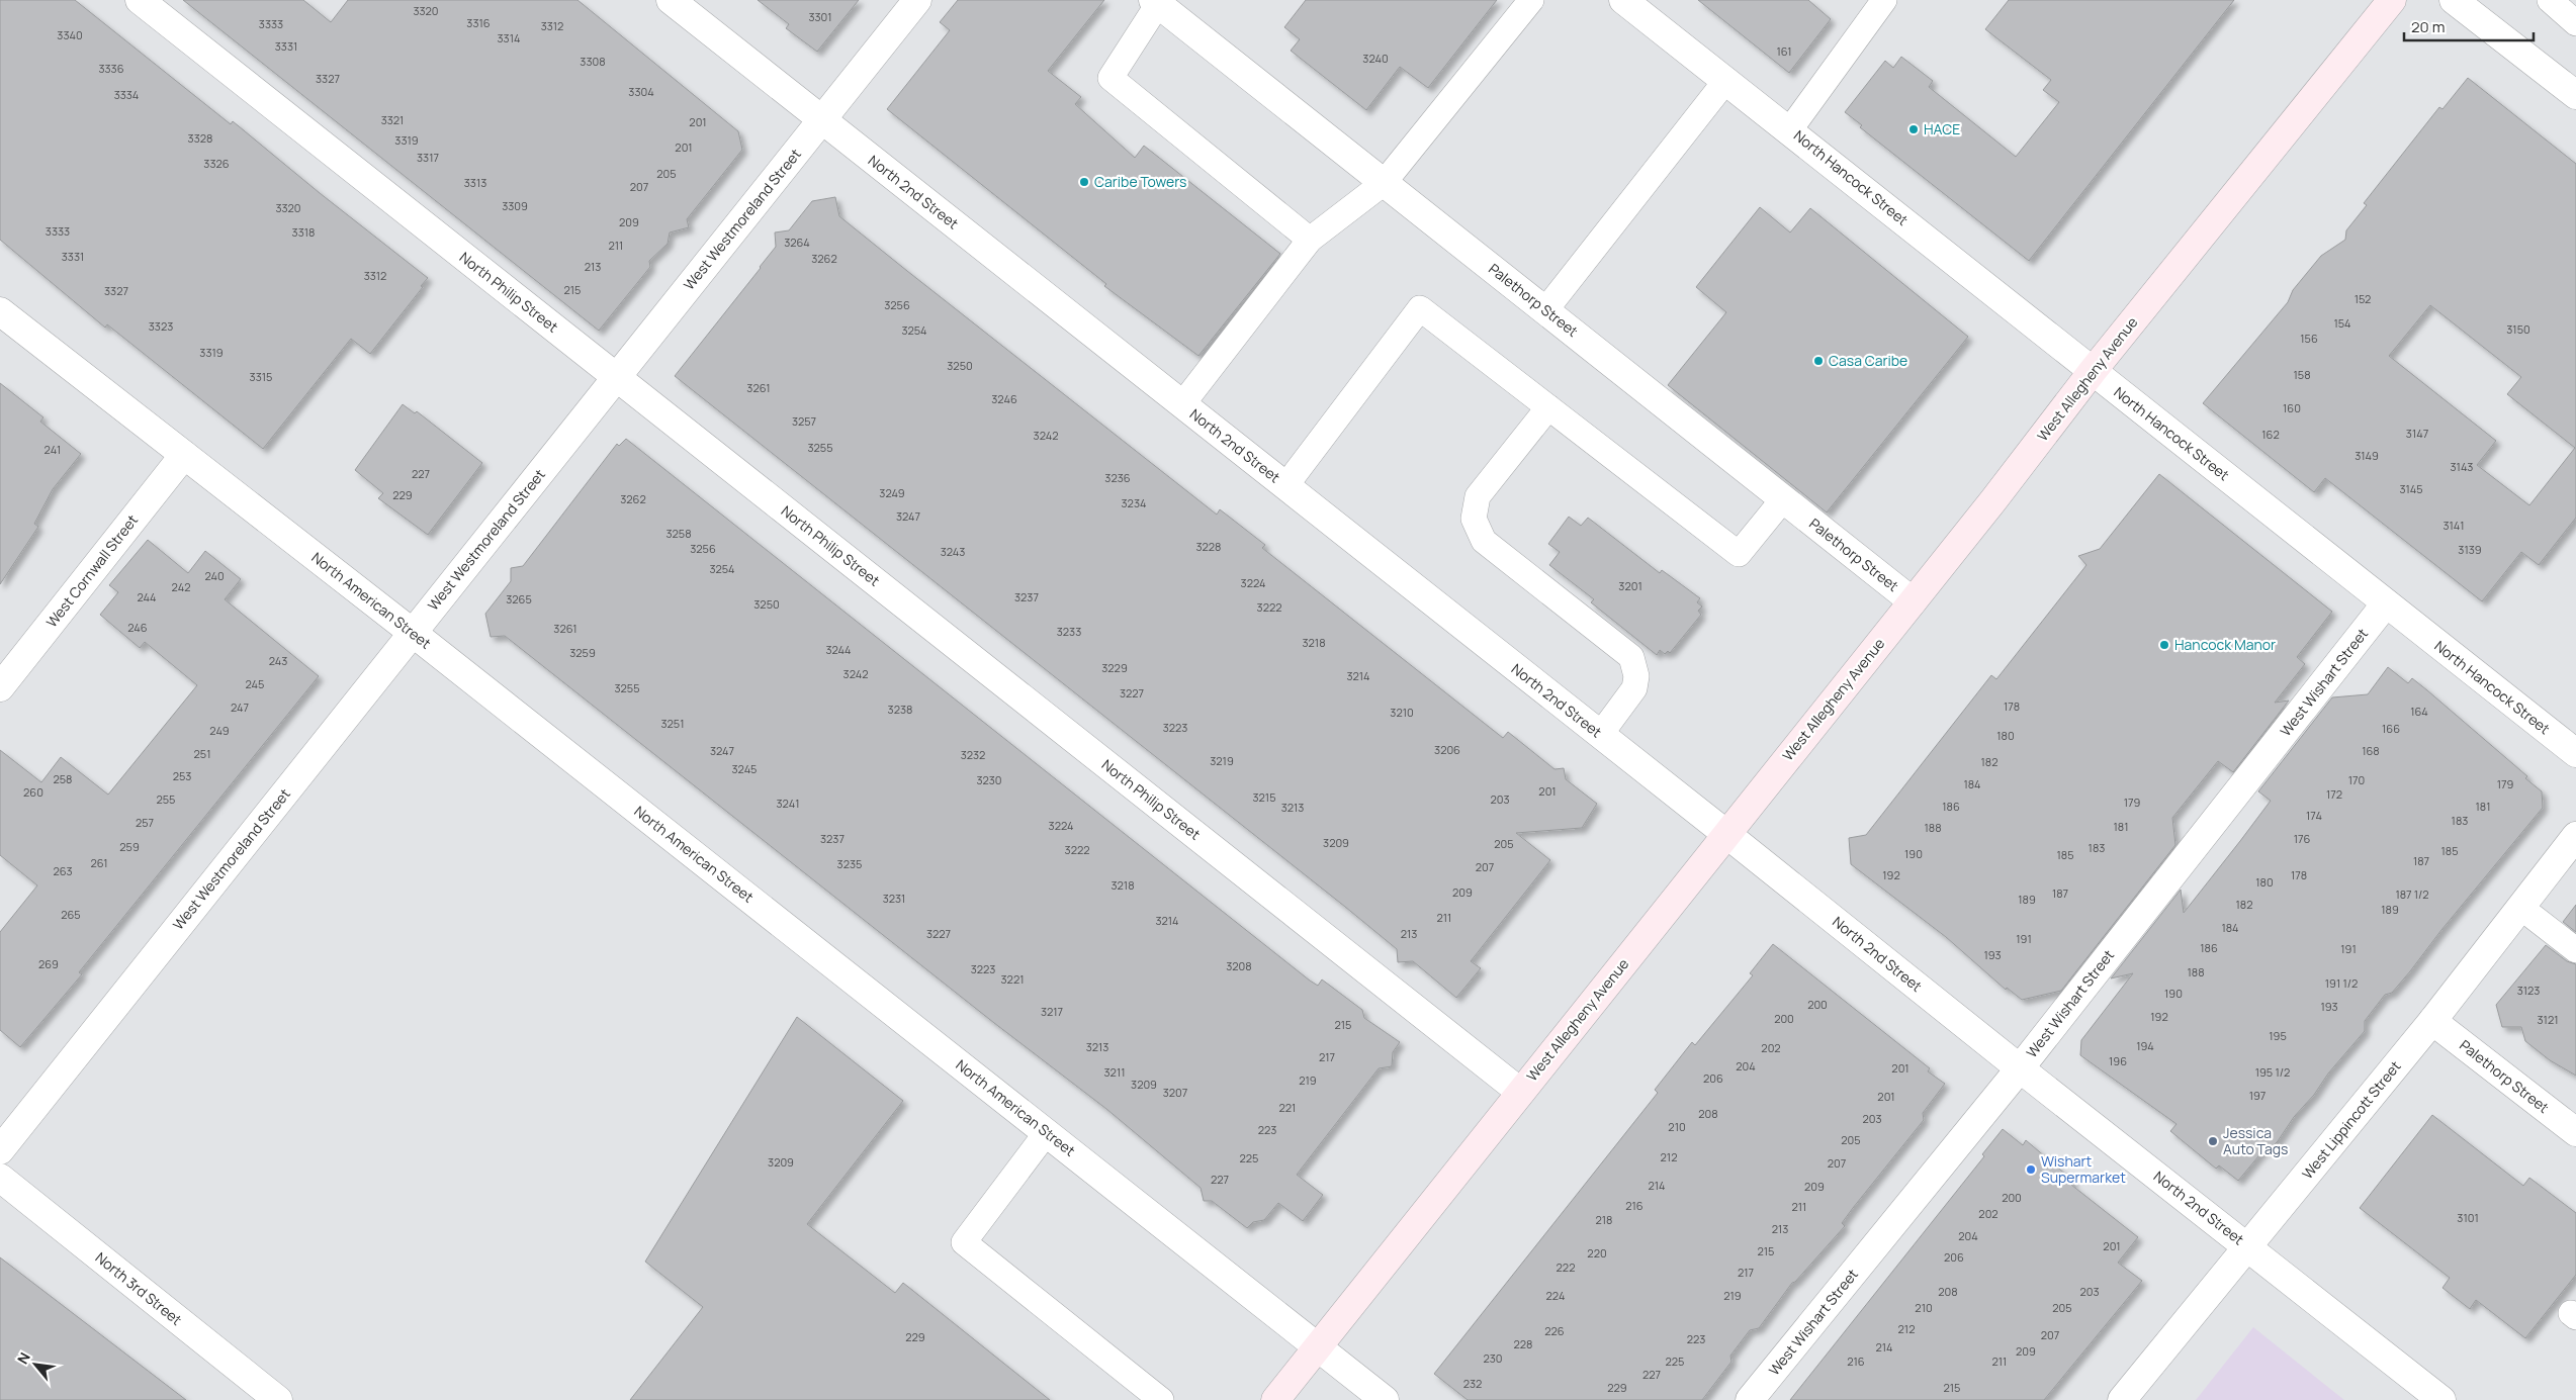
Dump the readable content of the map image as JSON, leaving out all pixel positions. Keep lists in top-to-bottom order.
{
  "streets": {
    "main road": ["West Allegheny Avenue"],
    "street": [
      "North Hancock Street",
      "North 2nd Street",
      "West Westmoreland Street",
      "North Philip Street",
      "Palethorp Street",
      "West Cornwall Street",
      "North American Street",
      "West Wishart Street",
      "West Lippincott Street",
      "North 3rd Street"
    ]
  },
  "crossings": [
    ["North Hancock Street", "West Allegheny Avenue"],
    ["North Hancock Street", "West Wishart Street"],
    ["North 2nd Street", "West Westmoreland Street"],
    ["North 2nd Street", "West Allegheny Avenue"],
    ["North 2nd Street", "West Wishart Street"],
    ["North 2nd Street", "West Lippincott Street"],
    ["West Westmoreland Street", "North Philip Street"],
    ["West Westmoreland Street", "North American Street"],
    ["North Philip Street", "West Allegheny Avenue"],
    ["Palethorp Street", "West Allegheny Avenue"],
    ["Palethorp Street", "West Lippincott Street"],
    ["West Allegheny Avenue", "North American Street"],
    ["West Cornwall Street", "North American Street"]
  ],
  "places": [
    "HACE",
    "Caribe Towers",
    "Casa Caribe",
    "Hancock Manor",
    "Jessica Auto Tags",
    "Wishart Supermarket"
  ],
  "house_numbers": [
    "3320",
    "3301",
    "3316",
    "3333",
    "3312",
    "3340",
    "3314",
    "3331",
    "161",
    "3240",
    "3308",
    "3336",
    "3327",
    "3304",
    "3334",
    "3321",
    "201",
    "3328",
    "3319",
    "201",
    "3317",
    "3326",
    "205",
    "3313",
    "207",
    "3309",
    "3320",
    "209",
    "3333",
    "3318",
    "3264",
    "211",
    "3331",
    "3262",
    "213",
    "3312",
    "215",
    "3327",
    "152",
    "3256",
    "154",
    "3323",
    "3150",
    "3254",
    "156",
    "3319",
    "3250",
    "158",
    "3315",
    "3261",
    "3246",
    "160",
    "3257",
    "3147",
    "162",
    "3242",
    "3255",
    "241",
    "3149",
    "3143",
    "227",
    "3236",
    "3145",
    "3249",
    "229",
    "3262",
    "3234",
    "3247",
    "3141",
    "3258",
    "3228",
    "3256",
    "3139",
    "3243",
    "3254",
    "240",
    "3224",
    "3201",
    "242",
    "244",
    "3237",
    "3265",
    "3250",
    "3222",
    "246",
    "3261",
    "3233",
    "3218",
    "3244",
    "3259",
    "243",
    "3229",
    "3242",
    "3214",
    "245",
    "3255",
    "3227",
    "178",
    "247",
    "3238",
    "164",
    "3210",
    "3251",
    "3223",
    "166",
    "249",
    "180",
    "3206",
    "3247",
    "168",
    "251",
    "3232",
    "3219",
    "182",
    "3245",
    "253",
    "258",
    "3230",
    "170",
    "184",
    "179",
    "201",
    "260",
    "172",
    "3215",
    "255",
    "203",
    "179",
    "3241",
    "186",
    "181",
    "3213",
    "174",
    "183",
    "257",
    "3224",
    "181",
    "188",
    "3237",
    "176",
    "3209",
    "205",
    "259",
    "183",
    "3222",
    "185",
    "190",
    "185",
    "187",
    "261",
    "3235",
    "207",
    "263",
    "192",
    "178",
    "180",
    "3218",
    "209",
    "187",
    "187 1/2",
    "3231",
    "189",
    "182",
    "189",
    "265",
    "211",
    "3214",
    "184",
    "3227",
    "213",
    "191",
    "186",
    "191",
    "193",
    "269",
    "3208",
    "3223",
    "188",
    "3221",
    "191 1/2",
    "3123",
    "190",
    "200",
    "193",
    "3217",
    "192",
    "200",
    "3121",
    "215",
    "195",
    "194",
    "3213",
    "202",
    "217",
    "196",
    "204",
    "201",
    "3211",
    "195 1/2",
    "206",
    "219",
    "3209",
    "3207",
    "197",
    "201",
    "221",
    "208",
    "203",
    "210",
    "223",
    "205",
    "212",
    "225",
    "3209",
    "207",
    "227",
    "214",
    "209",
    "200",
    "216",
    "211",
    "202",
    "3101",
    "218",
    "213",
    "204",
    "201",
    "215",
    "220",
    "206",
    "222",
    "217",
    "208",
    "203",
    "224",
    "219",
    "210",
    "205",
    "212",
    "226",
    "207",
    "229",
    "223",
    "228",
    "214",
    "209",
    "230",
    "225",
    "216",
    "211",
    "227",
    "232",
    "229",
    "215"
  ],
  "scale_bar": "20 m",
  "north": "top left"
}
